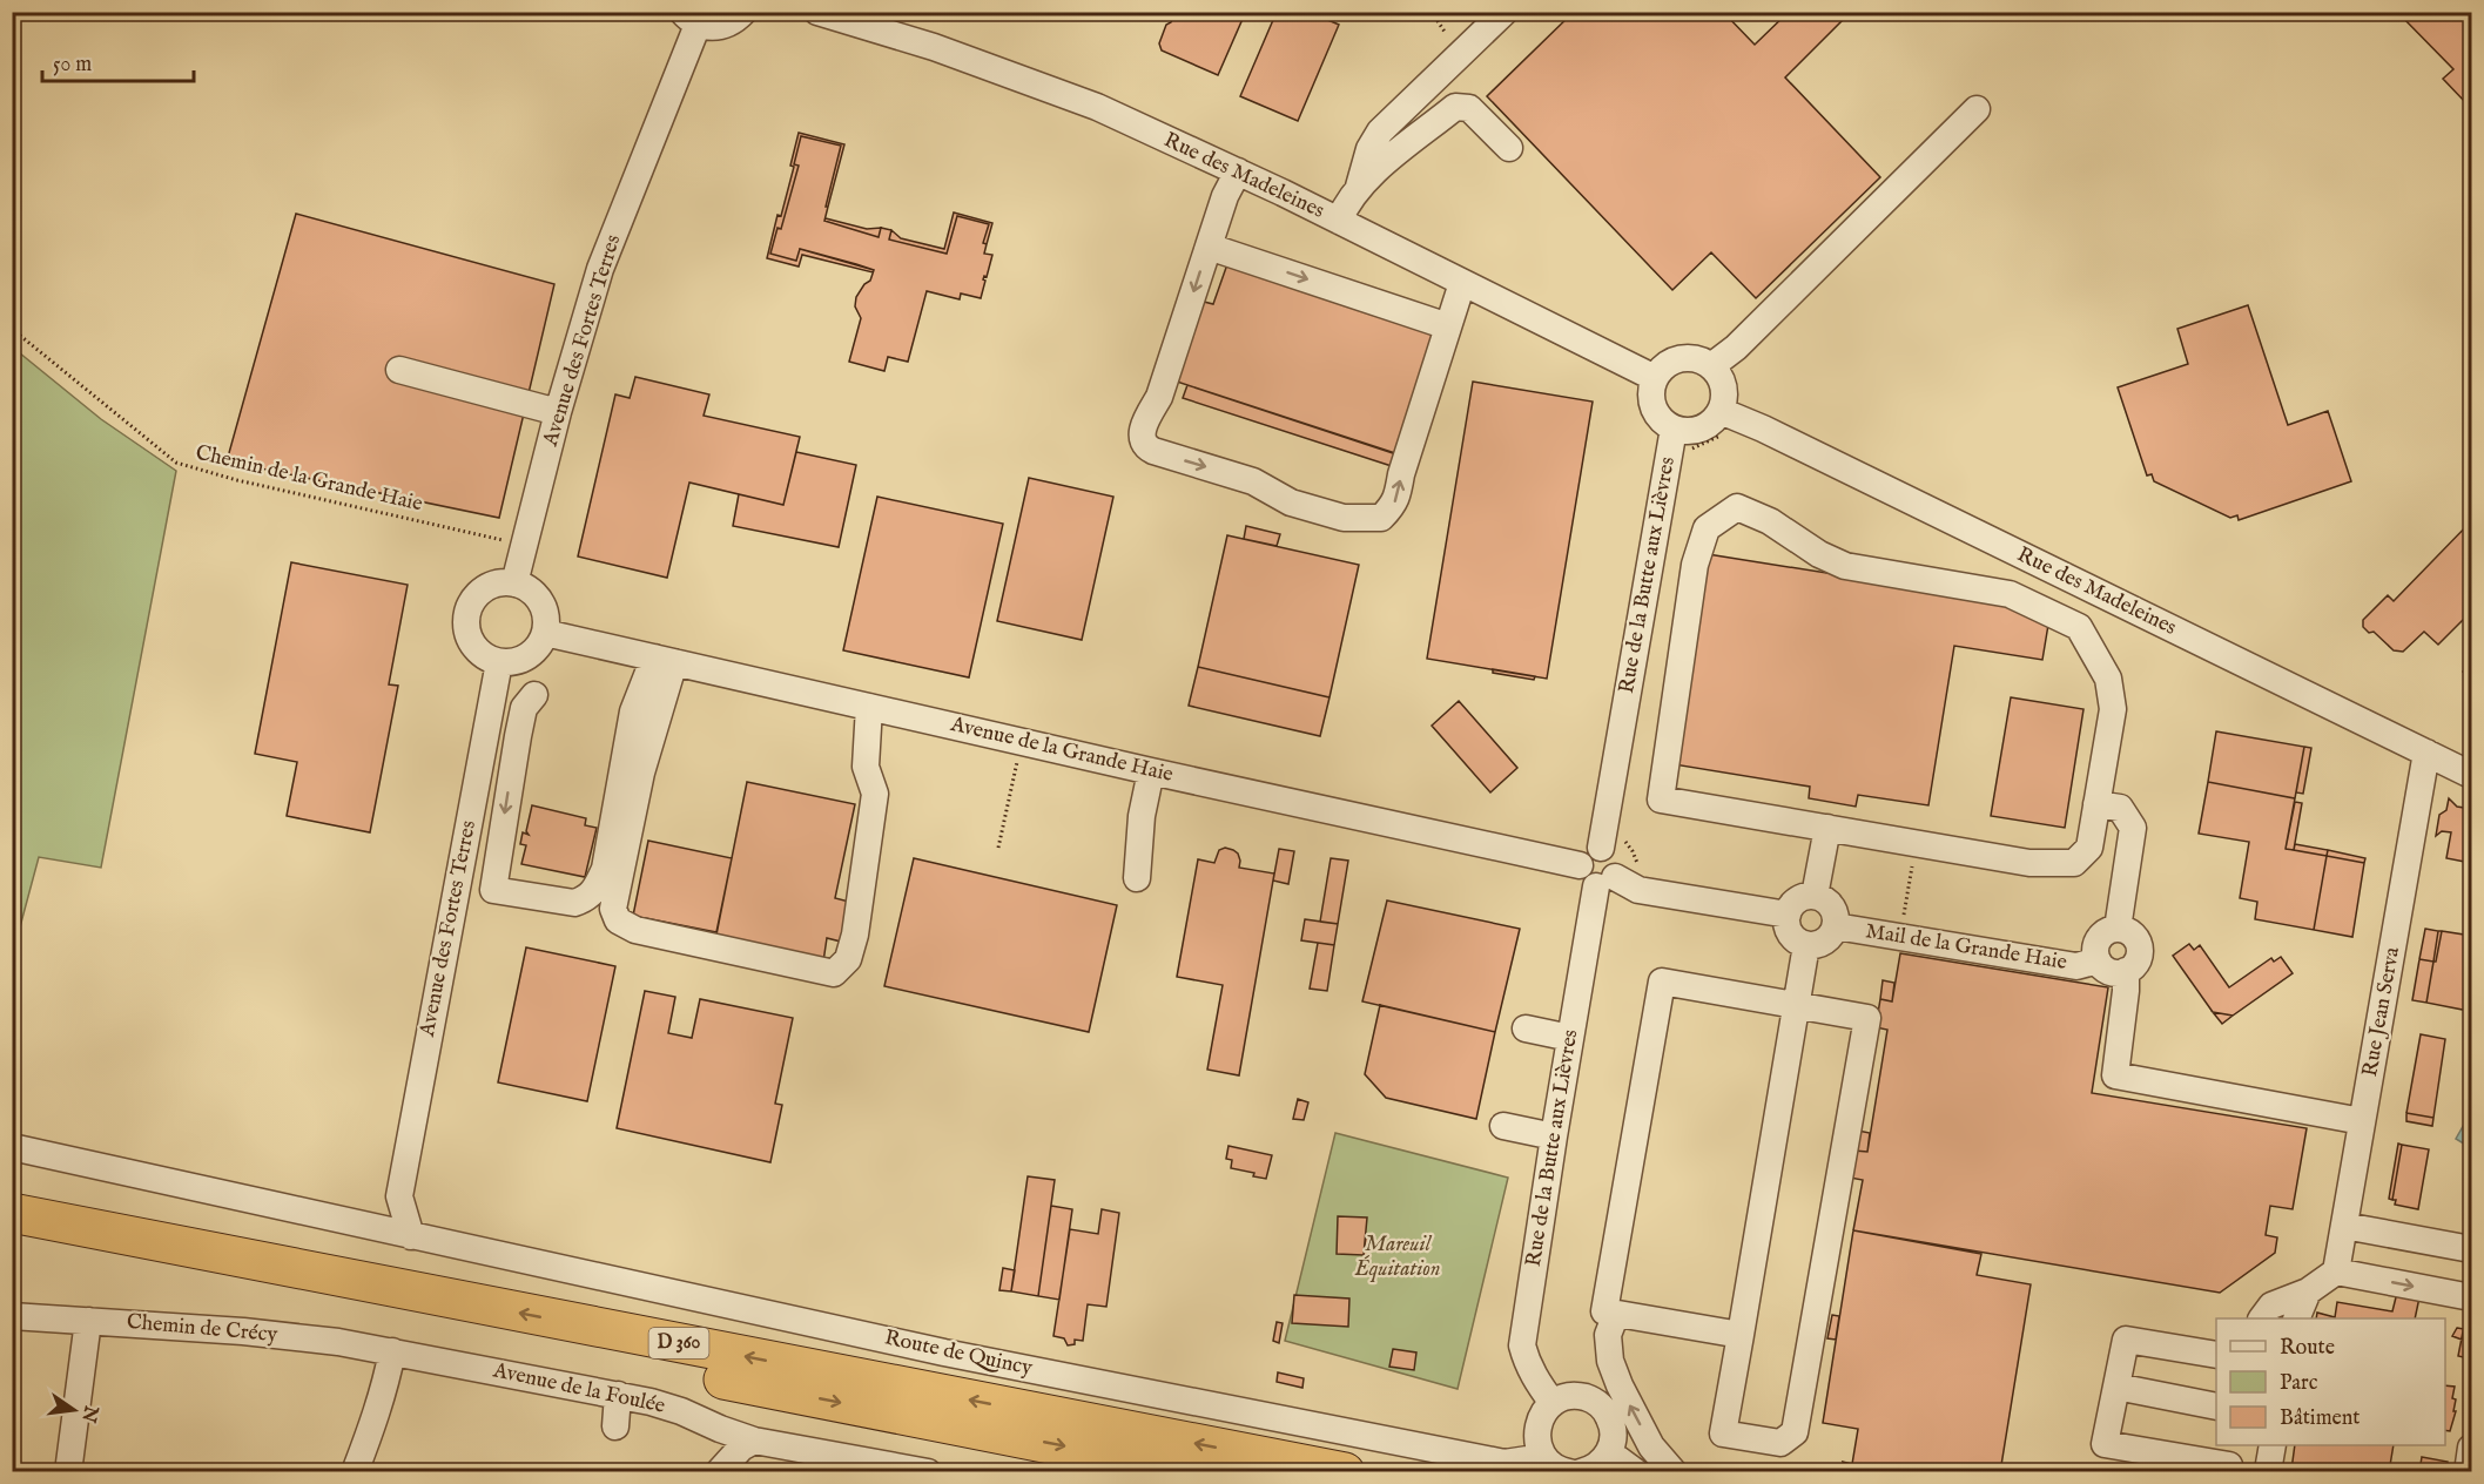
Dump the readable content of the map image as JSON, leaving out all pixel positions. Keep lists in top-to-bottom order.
{
  "streets": {
    "highway": ["D 360"],
    "street": [
      "Rue des Madeleines",
      "Avenue des Fortes Terres",
      "Rue de la Butte aux Lièvres",
      "Avenue de la Grande Haie",
      "Mail de la Grande Haie",
      "Rue Jean Serva",
      "Chemin de Crécy",
      "Route de Quincy",
      "Avenue de la Foulée"
    ],
    "path": ["Chemin de la Grande Haie"]
  },
  "crossings": [
    ["Rue des Madeleines", "Rue de la Butte aux Lièvres"],
    ["Rue des Madeleines", "Rue Jean Serva"],
    ["Avenue des Fortes Terres", "Avenue de la Grande Haie"],
    ["Avenue des Fortes Terres", "Route de Quincy"],
    ["Rue de la Butte aux Lièvres", "Avenue de la Grande Haie"],
    ["Chemin de Crécy", "Avenue de la Foulée"]
  ],
  "parks": ["Mareuil Équitation"],
  "legend": ["Route", "Parc", "Bâtiment"],
  "scale_bar": "50 m",
  "north": "right"
}
